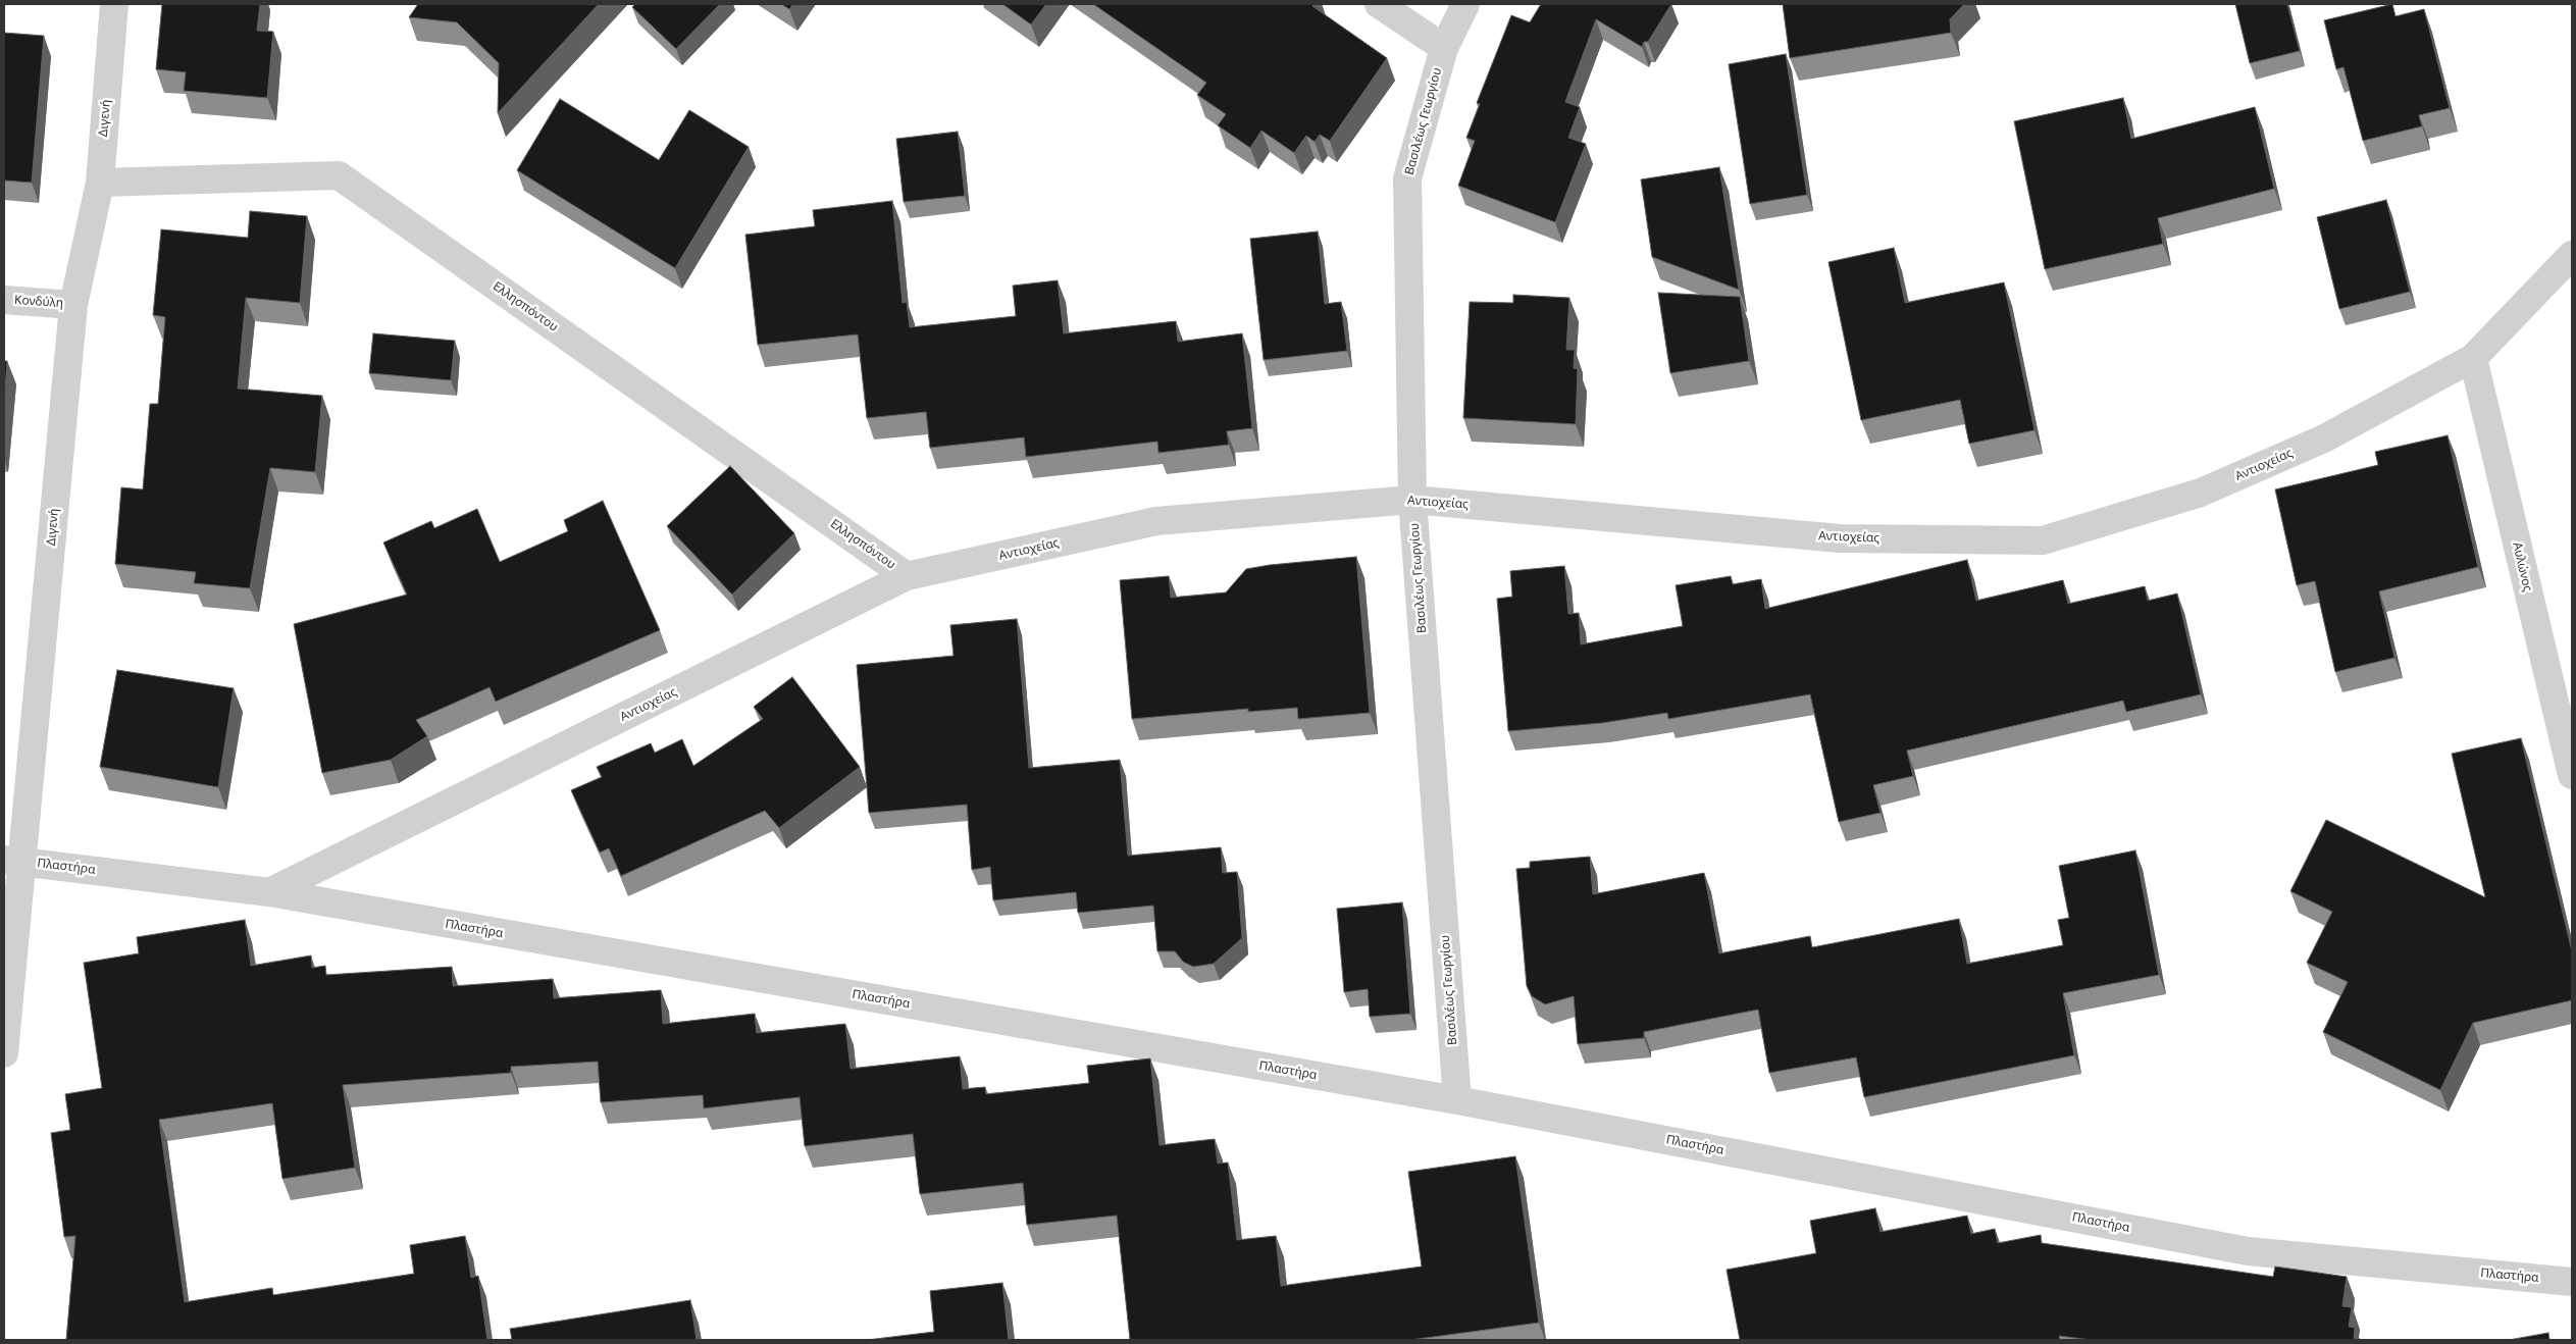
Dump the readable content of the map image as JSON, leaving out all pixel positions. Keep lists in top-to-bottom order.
{
  "streets": {
    "street": [
      "Διγενή",
      "Βασιλέως Γεωργίου",
      "Κονδύλη",
      "Ελλησπόντου",
      "Αντιοχείας",
      "Αυλώνος",
      "Πλαστήρα"
    ]
  },
  "crossings": [
    ["Διγενή", "Κονδύλη"],
    ["Διγενή", "Ελλησπόντου"],
    ["Διγενή", "Πλαστήρα"],
    ["Βασιλέως Γεωργίου", "Αντιοχείας"],
    ["Βασιλέως Γεωργίου", "Πλαστήρα"],
    ["Ελλησπόντου", "Αντιοχείας"],
    ["Αντιοχείας", "Αυλώνος"],
    ["Αντιοχείας", "Πλαστήρα"]
  ]
}
